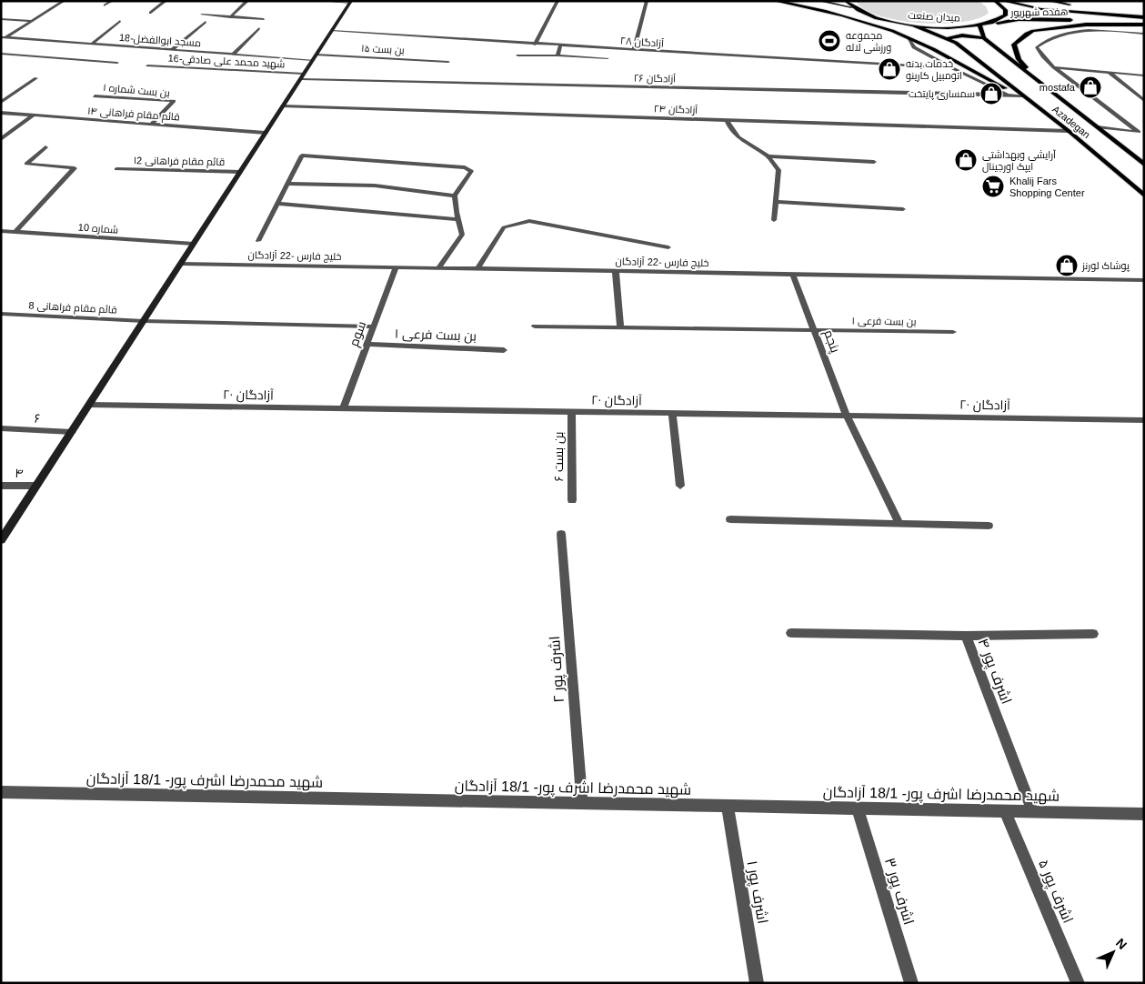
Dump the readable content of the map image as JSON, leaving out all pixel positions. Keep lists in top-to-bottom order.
{
  "streets": {
    "main road": ["هفده شهریور", "میدان صنعت", "Azadegan"],
    "street": [
      "مسجد ابوالفضل-18",
      "۲۸ آزادگان",
      "بن بست ۱۵",
      "شهید محمد علی صادقی-16",
      "۲۶ آزادگان",
      "بن بست شماره ۱",
      "۲۴ آزادگان",
      "۱۴ قائم مقام فراهانی",
      "۱2 قائم مقام فراهانی",
      "شماره 10",
      "خلیج فارس -22 آزادگان",
      "8 قائم مقام فراهانی",
      "بن بست فرعی ۱",
      "سوم",
      "پنجم",
      "۲۰ آزادگان",
      "۶",
      "بن بست ۶",
      "۴",
      "۲ اشرف پور",
      "۴ اشرف پور",
      "شهید محمدرضا اشرف پور- 18/1 آزادگان",
      "۳ اشرف پور",
      "۵ اشرف پور",
      "۱ اشرف پور"
    ]
  },
  "crossings": [
    ["هفده شهریور", "میدان صنعت"],
    ["میدان صنعت", "Azadegan"],
    ["مسجد ابوالفضل-18", "بن بست ۱۵"],
    ["شهید محمد علی صادقی-16", "۲۶ آزادگان"],
    ["۲۶ آزادگان", "Azadegan"],
    ["بن بست شماره ۱", "۱۴ قائم مقام فراهانی"],
    ["۲۴ آزادگان", "Azadegan"],
    ["خلیج فارس -22 آزادگان", "سوم"],
    ["خلیج فارس -22 آزادگان", "پنجم"],
    ["8 قائم مقام فراهانی", "سوم"],
    ["بن بست فرعی ۱", "سوم"],
    ["بن بست فرعی ۱", "پنجم"],
    ["سوم", "۲۰ آزادگان"],
    ["پنجم", "۲۰ آزادگان"],
    ["۲۰ آزادگان", "بن بست ۶"],
    ["۲ اشرف پور", "شهید محمدرضا اشرف پور- 18/1 آزادگان"],
    ["۴ اشرف پور", "شهید محمدرضا اشرف پور- 18/1 آزادگان"],
    ["شهید محمدرضا اشرف پور- 18/1 آزادگان", "۳ اشرف پور"],
    ["شهید محمدرضا اشرف پور- 18/1 آزادگان", "۵ اشرف پور"],
    ["شهید محمدرضا اشرف پور- 18/1 آزادگان", "۱ اشرف پور"]
  ],
  "places": {
    "sports": ["مجموعه ورزشی لاله"],
    "shop": [
      "خدمات بدنه اتومبیل کارینو",
      "mostafa",
      "سمساری پایتخت",
      "آرایشی وبهداشتی ایپک اورجینال",
      "پوشاک لورنز"
    ],
    "supermarket": ["Khalij Fars Shopping Center"]
  },
  "north": "top right"
}
